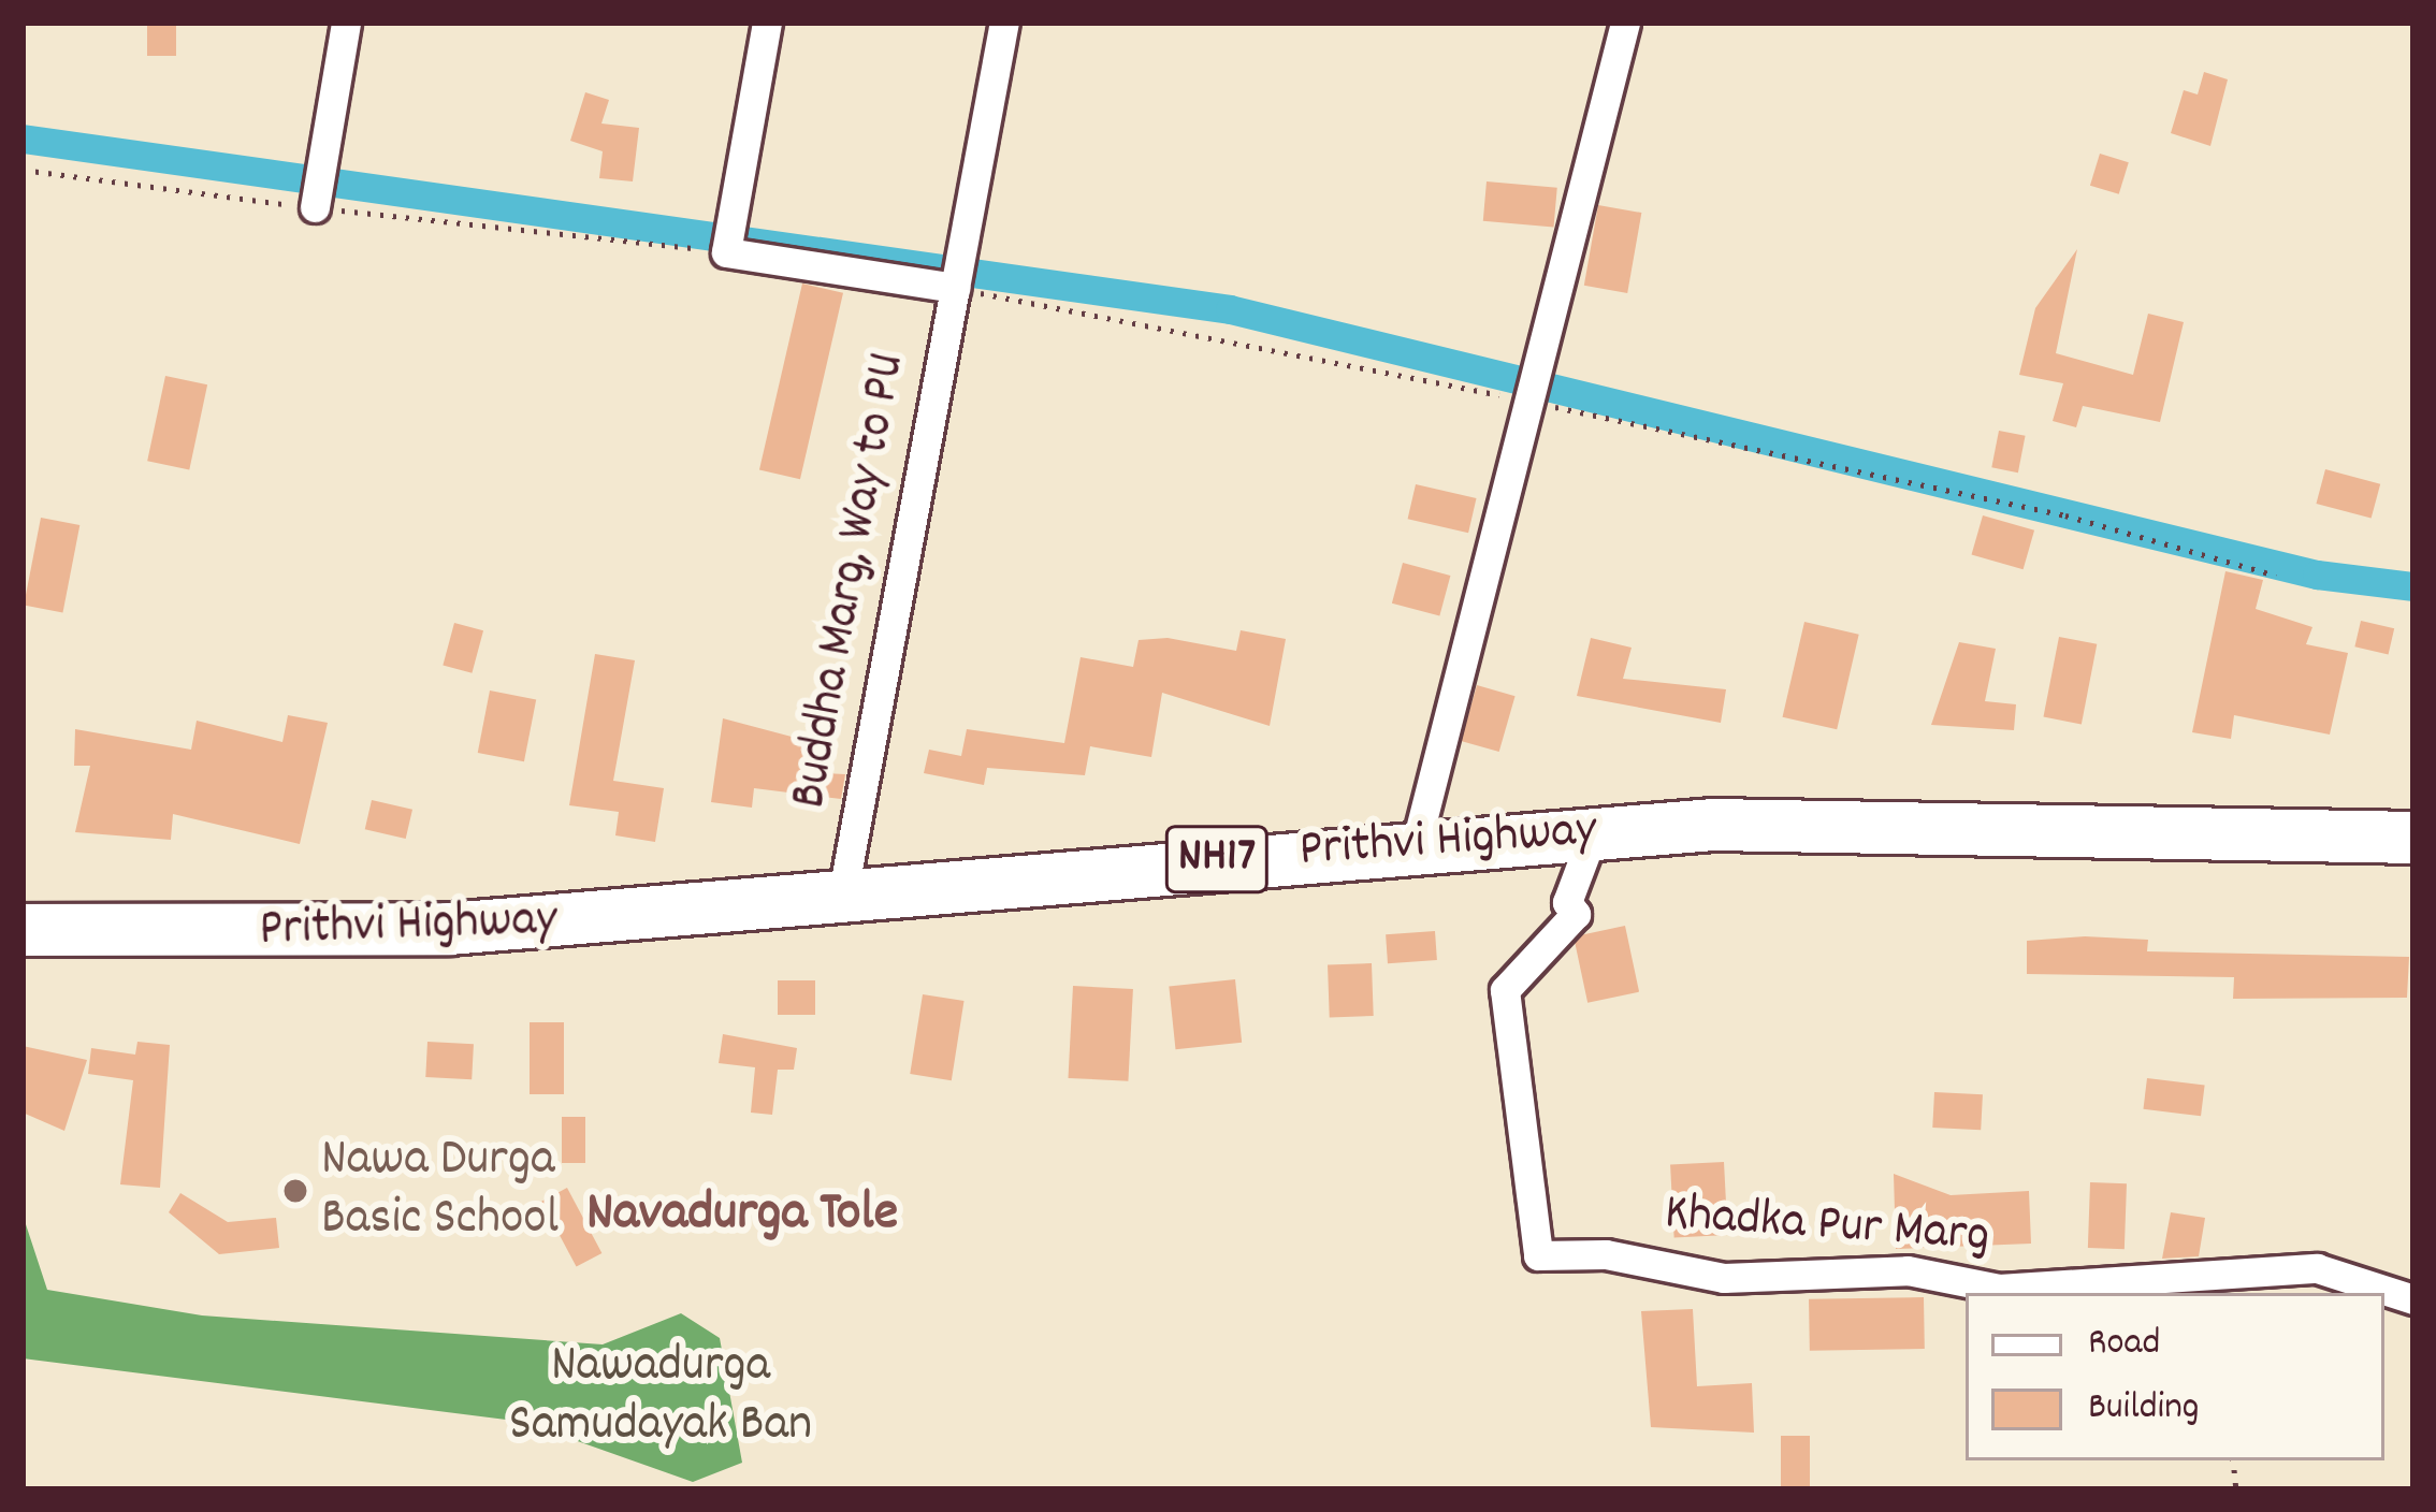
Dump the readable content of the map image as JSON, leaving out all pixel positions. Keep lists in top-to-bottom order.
{
  "streets": {
    "highway": ["Prithvi Highway", "NH17"],
    "street": ["Buddha Marg, Way to PU", "Khadka Pur Marg"]
  },
  "crossings": [
    ["Buddha Marg, Way to PU", "Prithvi Highway"],
    ["Prithvi Highway", "Khadka Pur Marg"]
  ],
  "districts": ["Navadurga Tole"],
  "parks": ["Nawadurga Samudayak Ban"],
  "places": ["Nawa Durga Basic School"],
  "legend": ["Road", "Building"]
}
